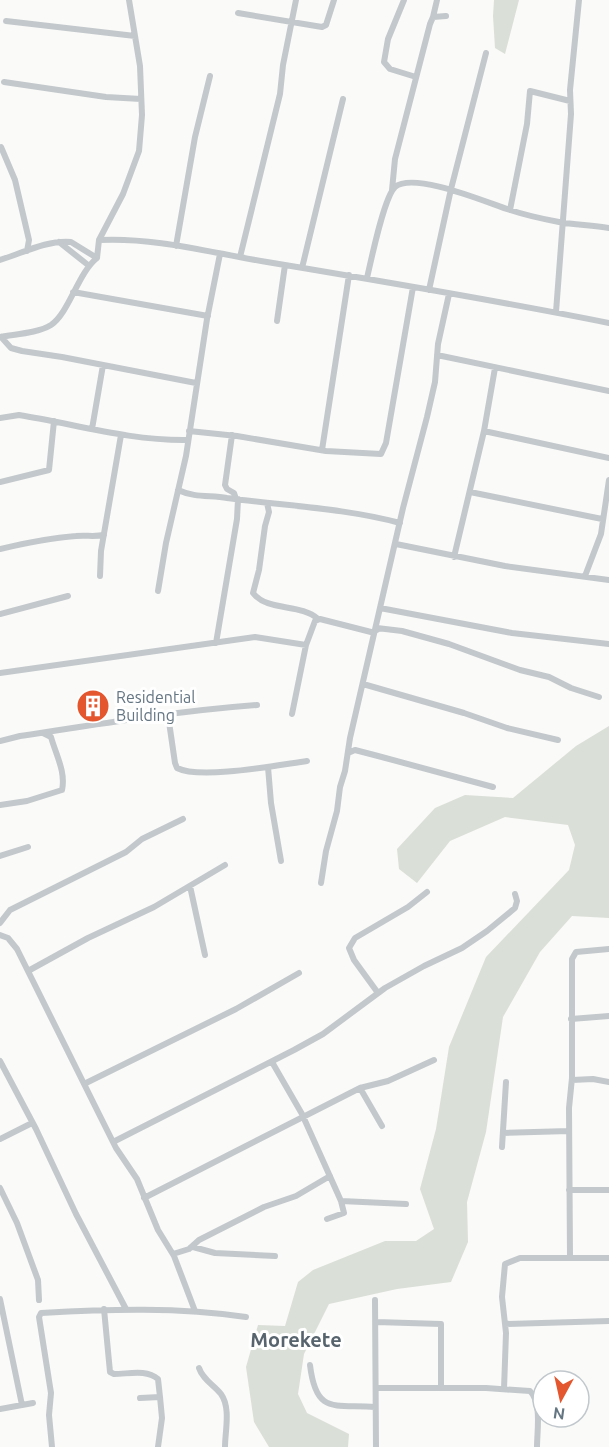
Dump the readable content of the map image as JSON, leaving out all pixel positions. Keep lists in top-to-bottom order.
{
  "districts": ["Morekete"],
  "places": {
    "building": ["Residential Building"]
  },
  "north": "bottom"
}
